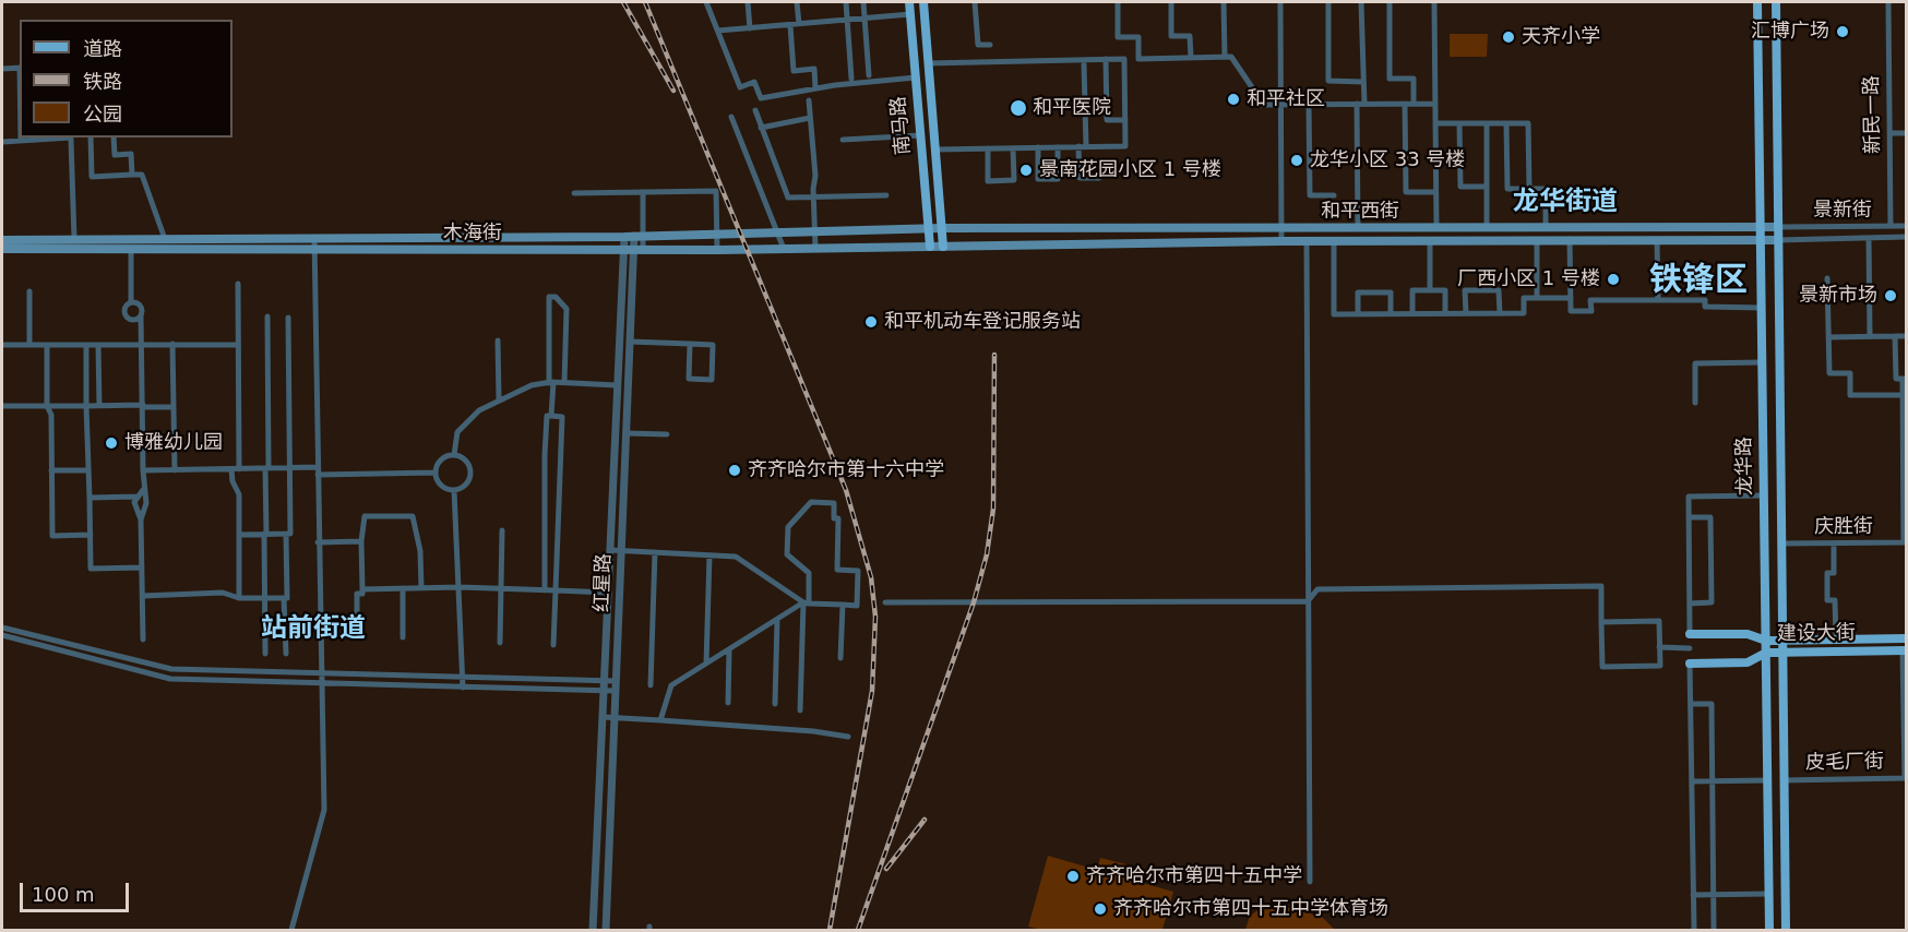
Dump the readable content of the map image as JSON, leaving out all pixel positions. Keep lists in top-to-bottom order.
{
  "streets": {
    "main road": [
      "南马路",
      "和平西街",
      "木海街",
      "龙华路",
      "建设大街"
    ],
    "street": [
      "新民一路",
      "景新街",
      "庆胜街",
      "红星路",
      "皮毛厂街"
    ]
  },
  "crossings": [
    ["新民一路", "景新街"],
    ["南马路", "和平西街"],
    ["南马路", "木海街"],
    ["景新街", "和平西街"],
    ["景新街", "龙华路"],
    ["和平西街", "木海街"],
    ["和平西街", "龙华路"],
    ["木海街", "红星路"],
    ["龙华路", "庆胜街"],
    ["龙华路", "建设大街"],
    ["龙华路", "皮毛厂街"]
  ],
  "districts": ["龙华街道", "铁锋区", "站前街道"],
  "places": [
    "汇博广场",
    "天齐小学",
    "和平社区",
    "和平医院",
    "龙华小区 33 号楼",
    "景南花园小区 1 号楼",
    "厂西小区 1 号楼",
    "景新市场",
    "和平机动车登记服务站",
    "博雅幼儿园",
    "齐齐哈尔市第十六中学",
    "齐齐哈尔市第四十五中学",
    "齐齐哈尔市第四十五中学体育场"
  ],
  "legend": ["道路", "铁路", "公园"],
  "scale_bar": "100 m"
}
